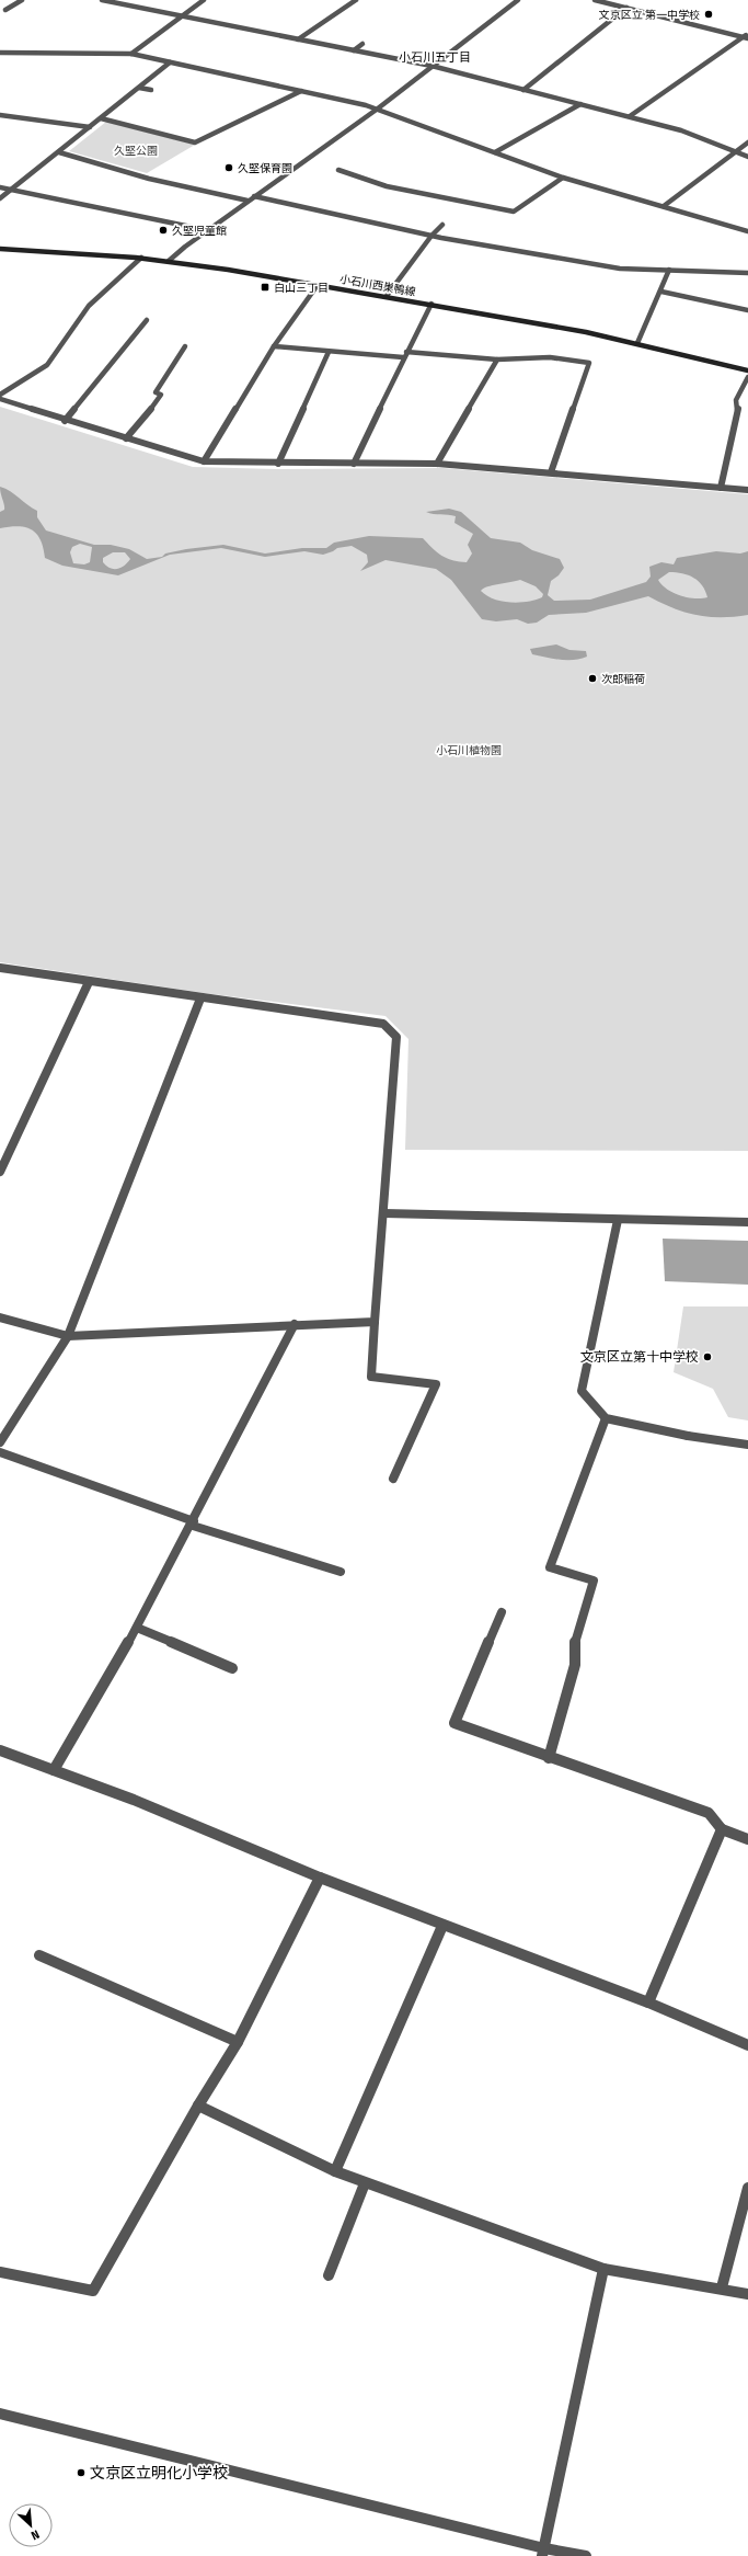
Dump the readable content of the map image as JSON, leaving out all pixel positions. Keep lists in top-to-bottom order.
{
  "streets": {
    "main road": ["小石川西巣鴨線"]
  },
  "districts": ["小石川五丁目"],
  "parks": ["久堅公園", "小石川植物園"],
  "places": {
    "other": [
      "文京区立 第一中学校",
      "久堅保育園",
      "久堅児童館",
      "次郎稲荷",
      "文京区立第十中学校",
      "文京区立明化小学校"
    ],
    "transit": ["白山三丁目"]
  },
  "north": "bottom right"
}
